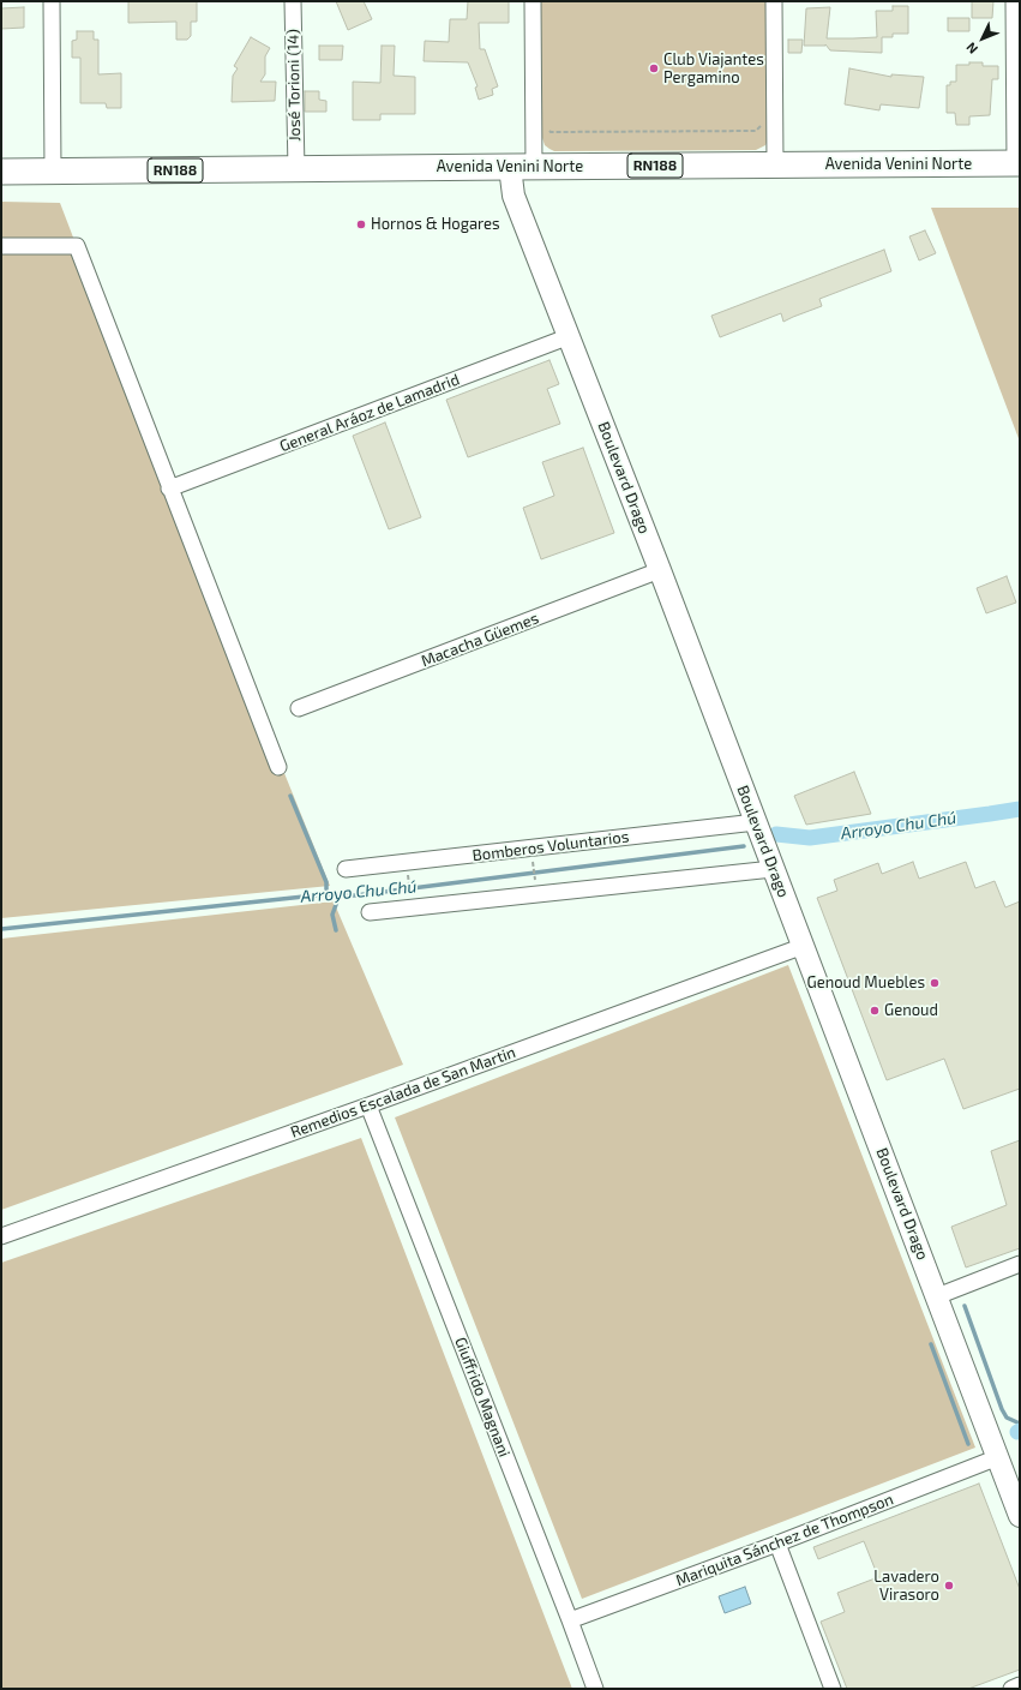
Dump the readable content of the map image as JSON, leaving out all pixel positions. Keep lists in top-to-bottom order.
{
  "streets": {
    "highway": ["Avenida Venini Norte", "RN188"],
    "main road": ["Boulevard Drago"],
    "street": [
      "José Torioni (14)",
      "General Aráoz de Lamadrid",
      "Macacha Güemes",
      "Bomberos Voluntarios",
      "Remedios Escalada de San Martin",
      "Giuffrido Magnani",
      "Mariquita Sánchez de Thompson"
    ]
  },
  "crossings": [
    ["José Torioni (14)", "Avenida Venini Norte"],
    ["Avenida Venini Norte", "Boulevard Drago"],
    ["General Aráoz de Lamadrid", "Boulevard Drago"],
    ["Boulevard Drago", "Macacha Güemes"],
    ["Boulevard Drago", "Bomberos Voluntarios"],
    ["Boulevard Drago", "Remedios Escalada de San Martin"],
    ["Boulevard Drago", "Mariquita Sánchez de Thompson"],
    ["Remedios Escalada de San Martin", "Giuffrido Magnani"],
    ["Giuffrido Magnani", "Mariquita Sánchez de Thompson"]
  ],
  "water": ["Arroyo Chu Chú"],
  "places": [
    "Club Viajantes Pergamino",
    "Hornos & Hogares",
    "Genoud Muebles",
    "Genoud",
    "Lavadero Virasoro"
  ],
  "north": "bottom left"
}
